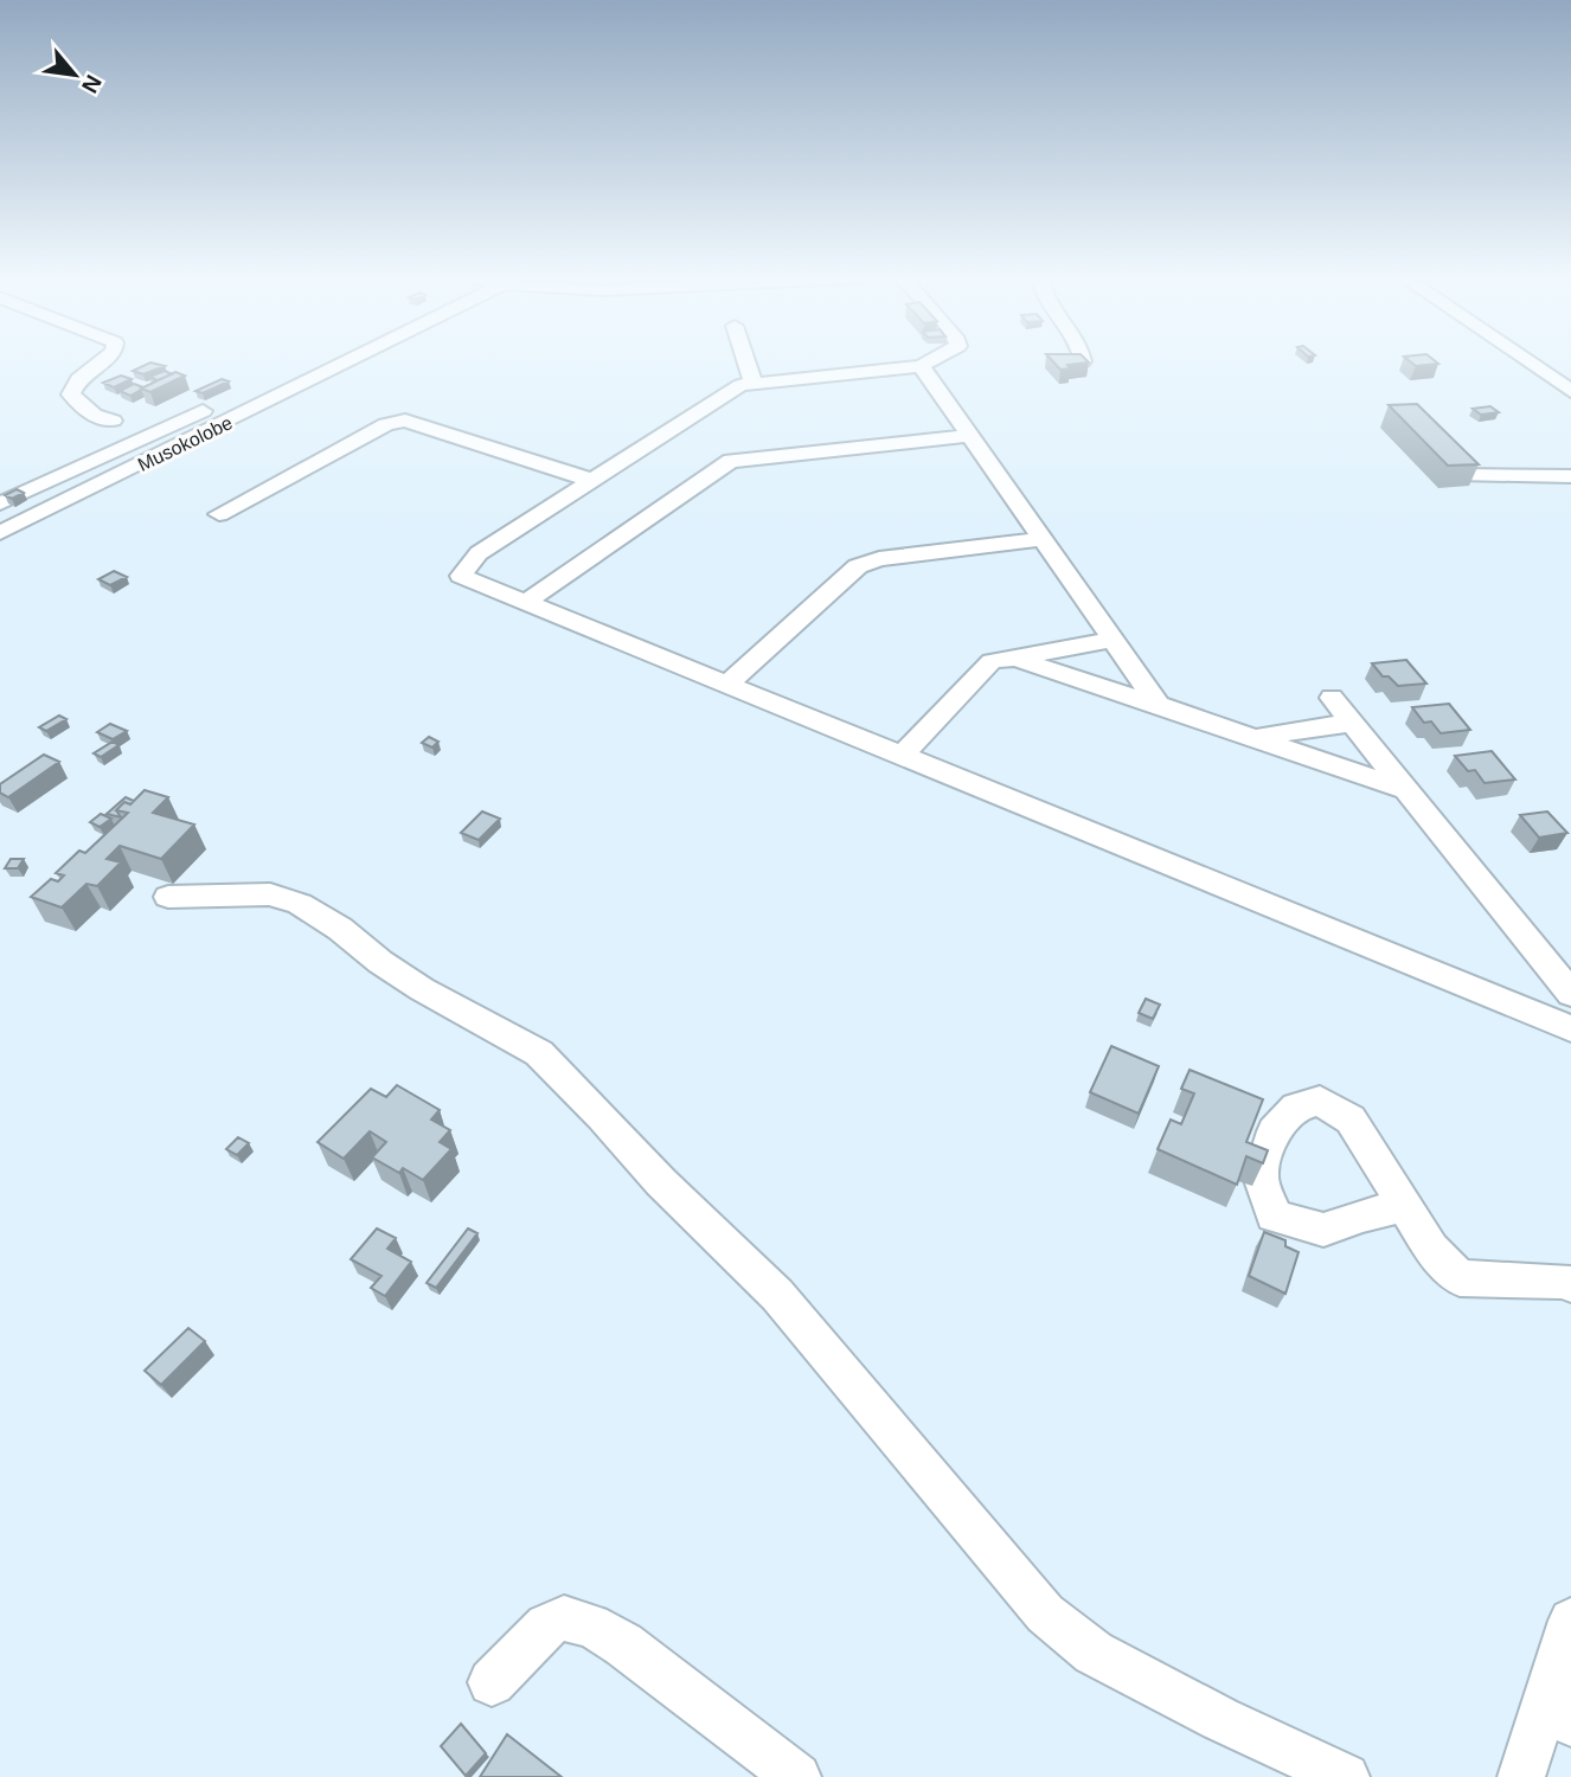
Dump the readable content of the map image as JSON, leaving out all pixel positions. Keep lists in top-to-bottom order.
{
  "streets": {
    "street": ["Musokolobe"]
  },
  "north": "bottom right"
}
